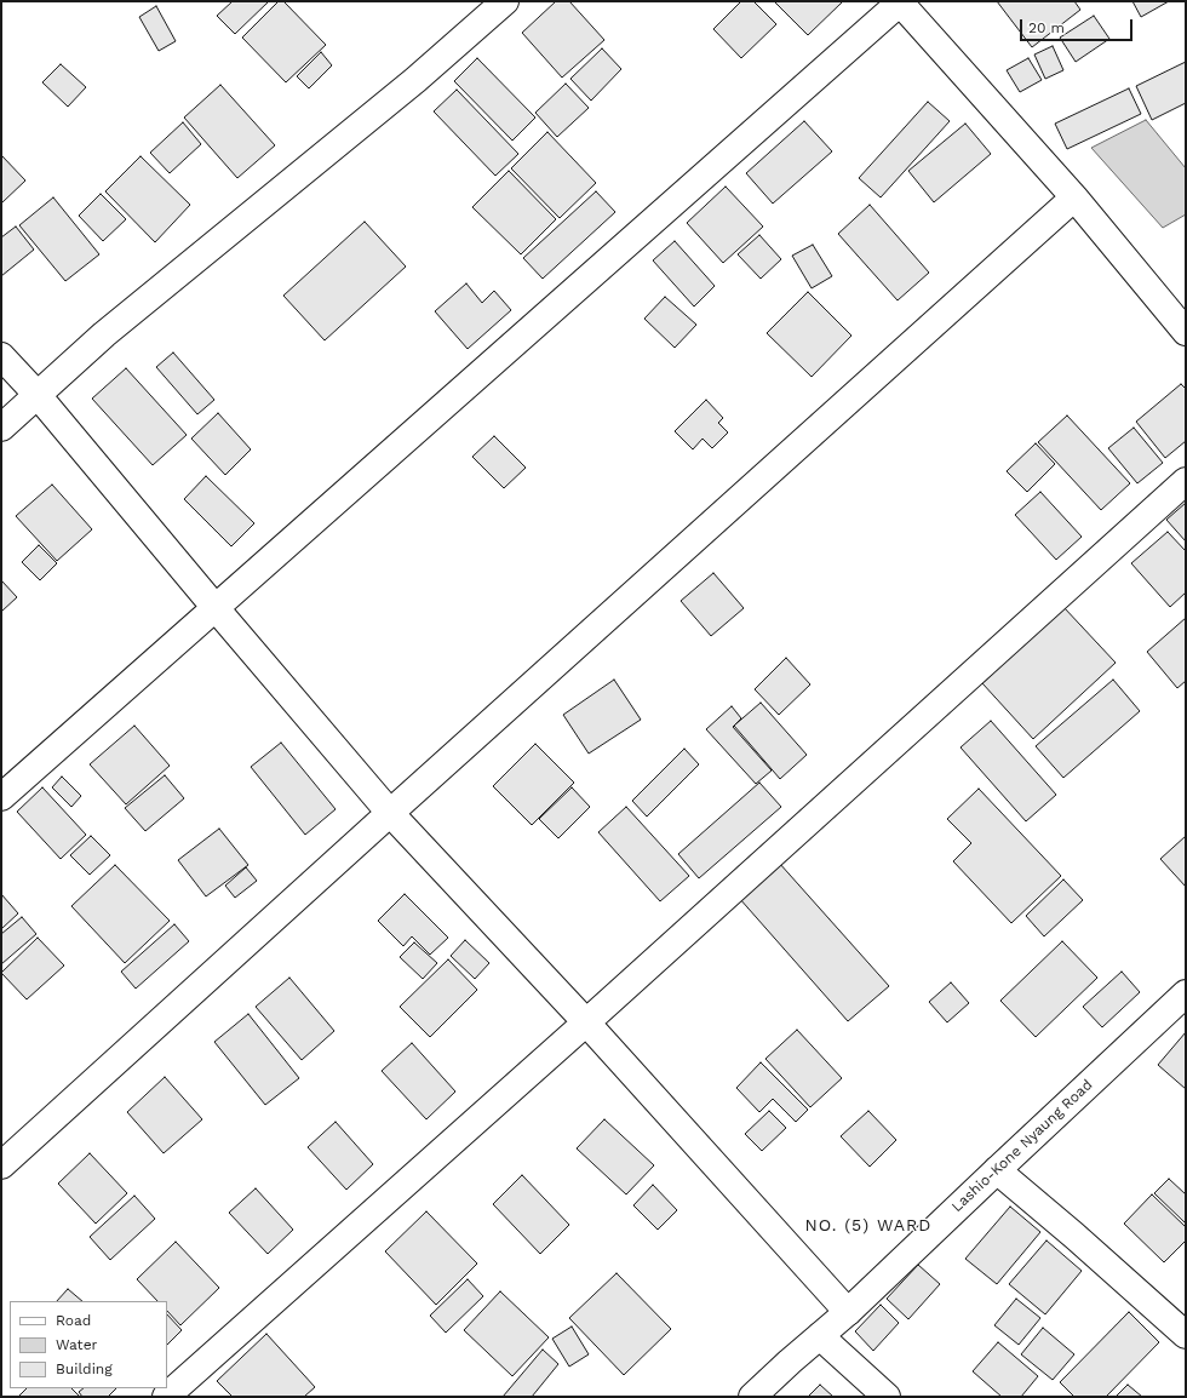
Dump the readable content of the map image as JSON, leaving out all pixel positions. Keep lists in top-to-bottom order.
{
  "streets": {
    "street": ["Lashio-Kone Nyaung Road"]
  },
  "districts": ["NO. (5) WARD"],
  "legend": ["Road", "Water", "Building"],
  "scale_bar": "20 m"
}
